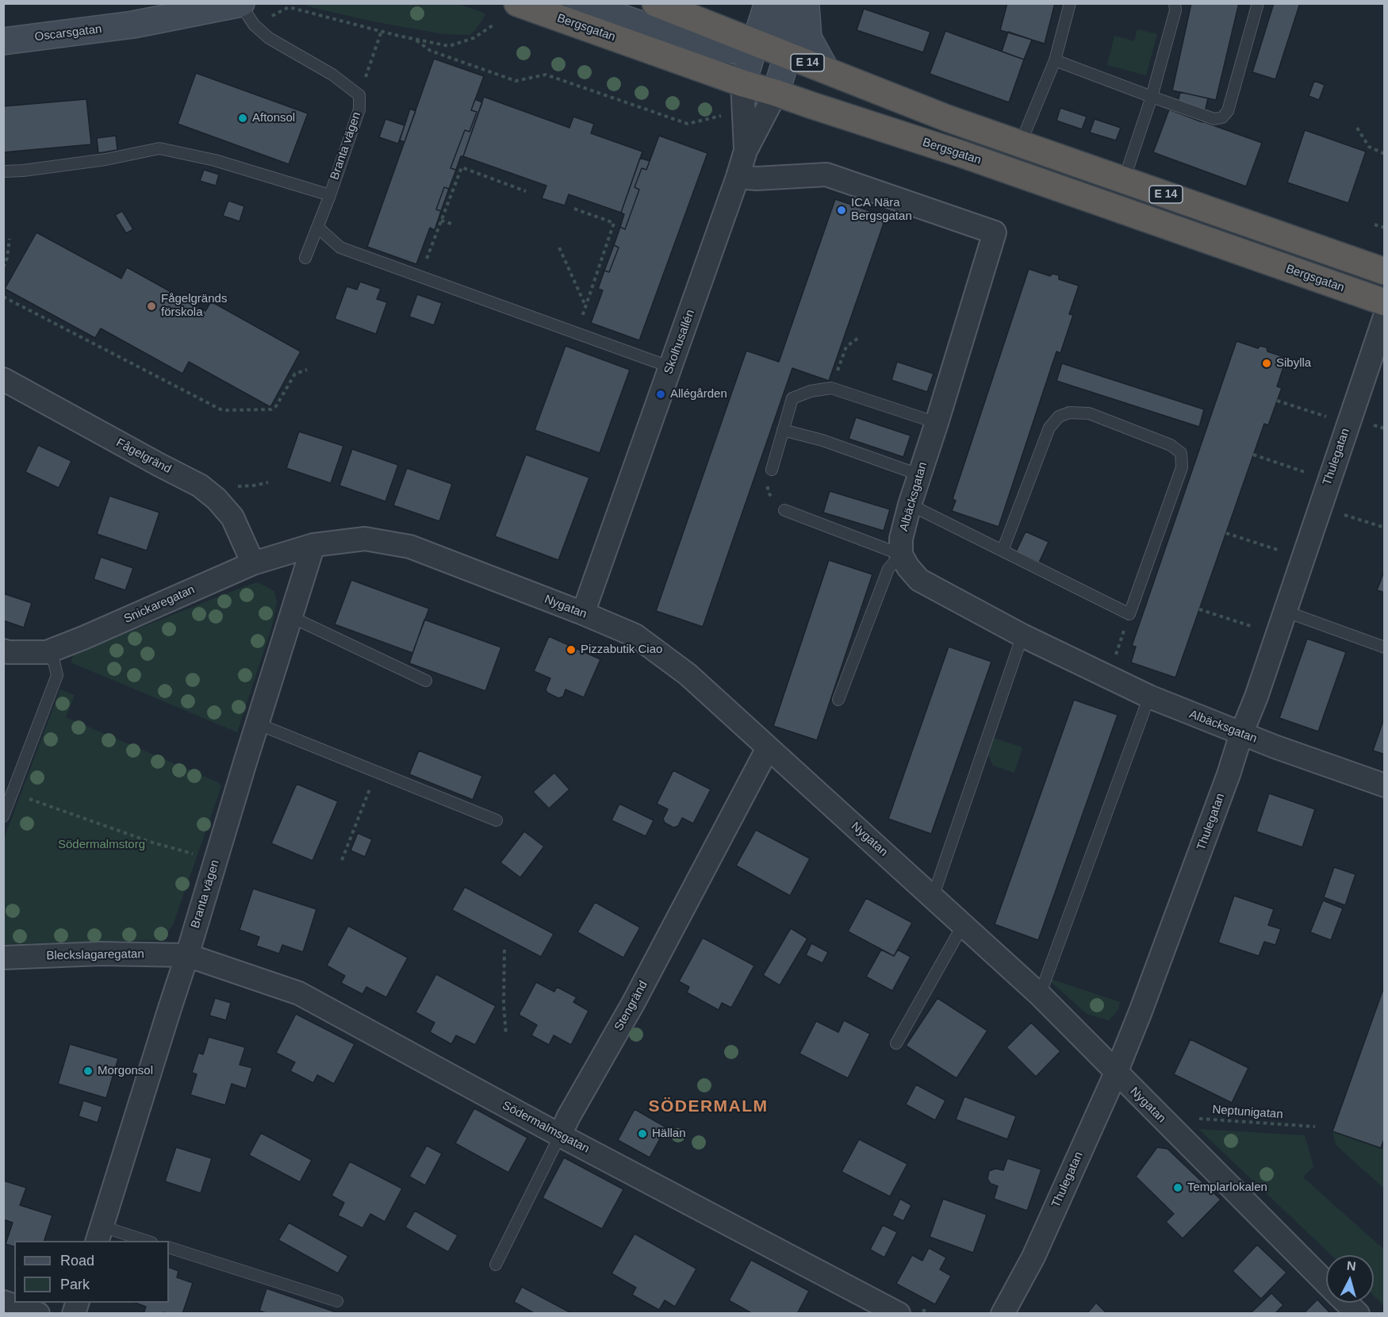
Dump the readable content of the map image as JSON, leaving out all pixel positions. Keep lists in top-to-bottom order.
{
  "streets": {
    "highway": ["Bergsgatan", "E 14"],
    "main road": ["Oscarsgatan", "Skolhusallén"],
    "street": [
      "Branta vägen",
      "Fågelgränd",
      "Thulegatan",
      "Albäcksgatan",
      "Snickaregatan",
      "Nygatan",
      "Bleckslagaregatan",
      "Stengränd",
      "Södermalmsgatan"
    ],
    "path": ["Neptunigatan"]
  },
  "crossings": [
    ["Bergsgatan", "E 14"],
    ["Bergsgatan", "Skolhusallén"],
    ["Oscarsgatan", "Branta vägen"],
    ["E 14", "Skolhusallén"],
    ["Branta vägen", "Snickaregatan"],
    ["Branta vägen", "Nygatan"],
    ["Branta vägen", "Bleckslagaregatan"],
    ["Branta vägen", "Södermalmsgatan"],
    ["Skolhusallén", "Albäcksgatan"],
    ["Skolhusallén", "Nygatan"],
    ["Fågelgränd", "Snickaregatan"],
    ["Thulegatan", "Albäcksgatan"],
    ["Thulegatan", "Nygatan"],
    ["Snickaregatan", "Nygatan"],
    ["Nygatan", "Stengränd"],
    ["Bleckslagaregatan", "Södermalmsgatan"],
    ["Stengränd", "Södermalmsgatan"]
  ],
  "districts": ["SÖDERMALM"],
  "parks": ["Södermalmstorg"],
  "places": [
    "Aftonsol",
    "ICA Nära Bergsgatan",
    "Fågelgränds förskola",
    "Sibylla",
    "Allégården",
    "Pizzabutik Ciao",
    "Morgonsol",
    "Hällan",
    "Templarlokalen"
  ],
  "legend": ["Road", "Park"],
  "north": "top"
}
